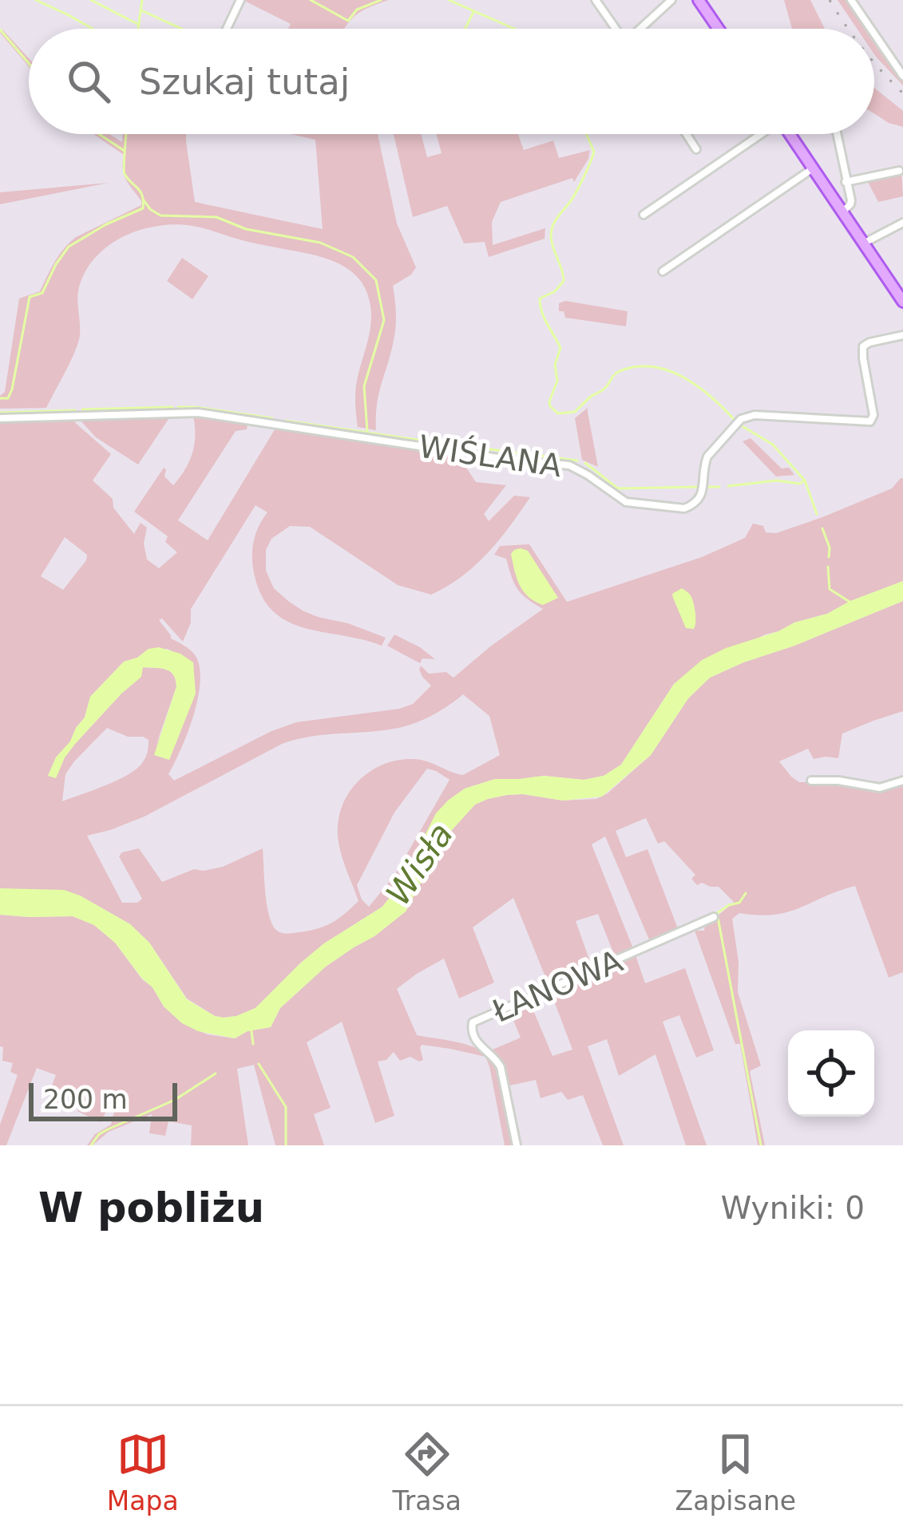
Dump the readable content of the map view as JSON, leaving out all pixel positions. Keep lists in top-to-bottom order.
{
  "streets": {
    "street": ["WIŚLANA", "ŁANOWA"]
  },
  "water": ["Wisła"],
  "scale_bar": "200 m",
  "page": {
    "search": "Szukaj tutaj",
    "scale": "200 m",
    "heading": ["W pobliżu", "Wyniki: 0"],
    "nav": ["Mapa", "Trasa", "Zapisane"]
  }
}
